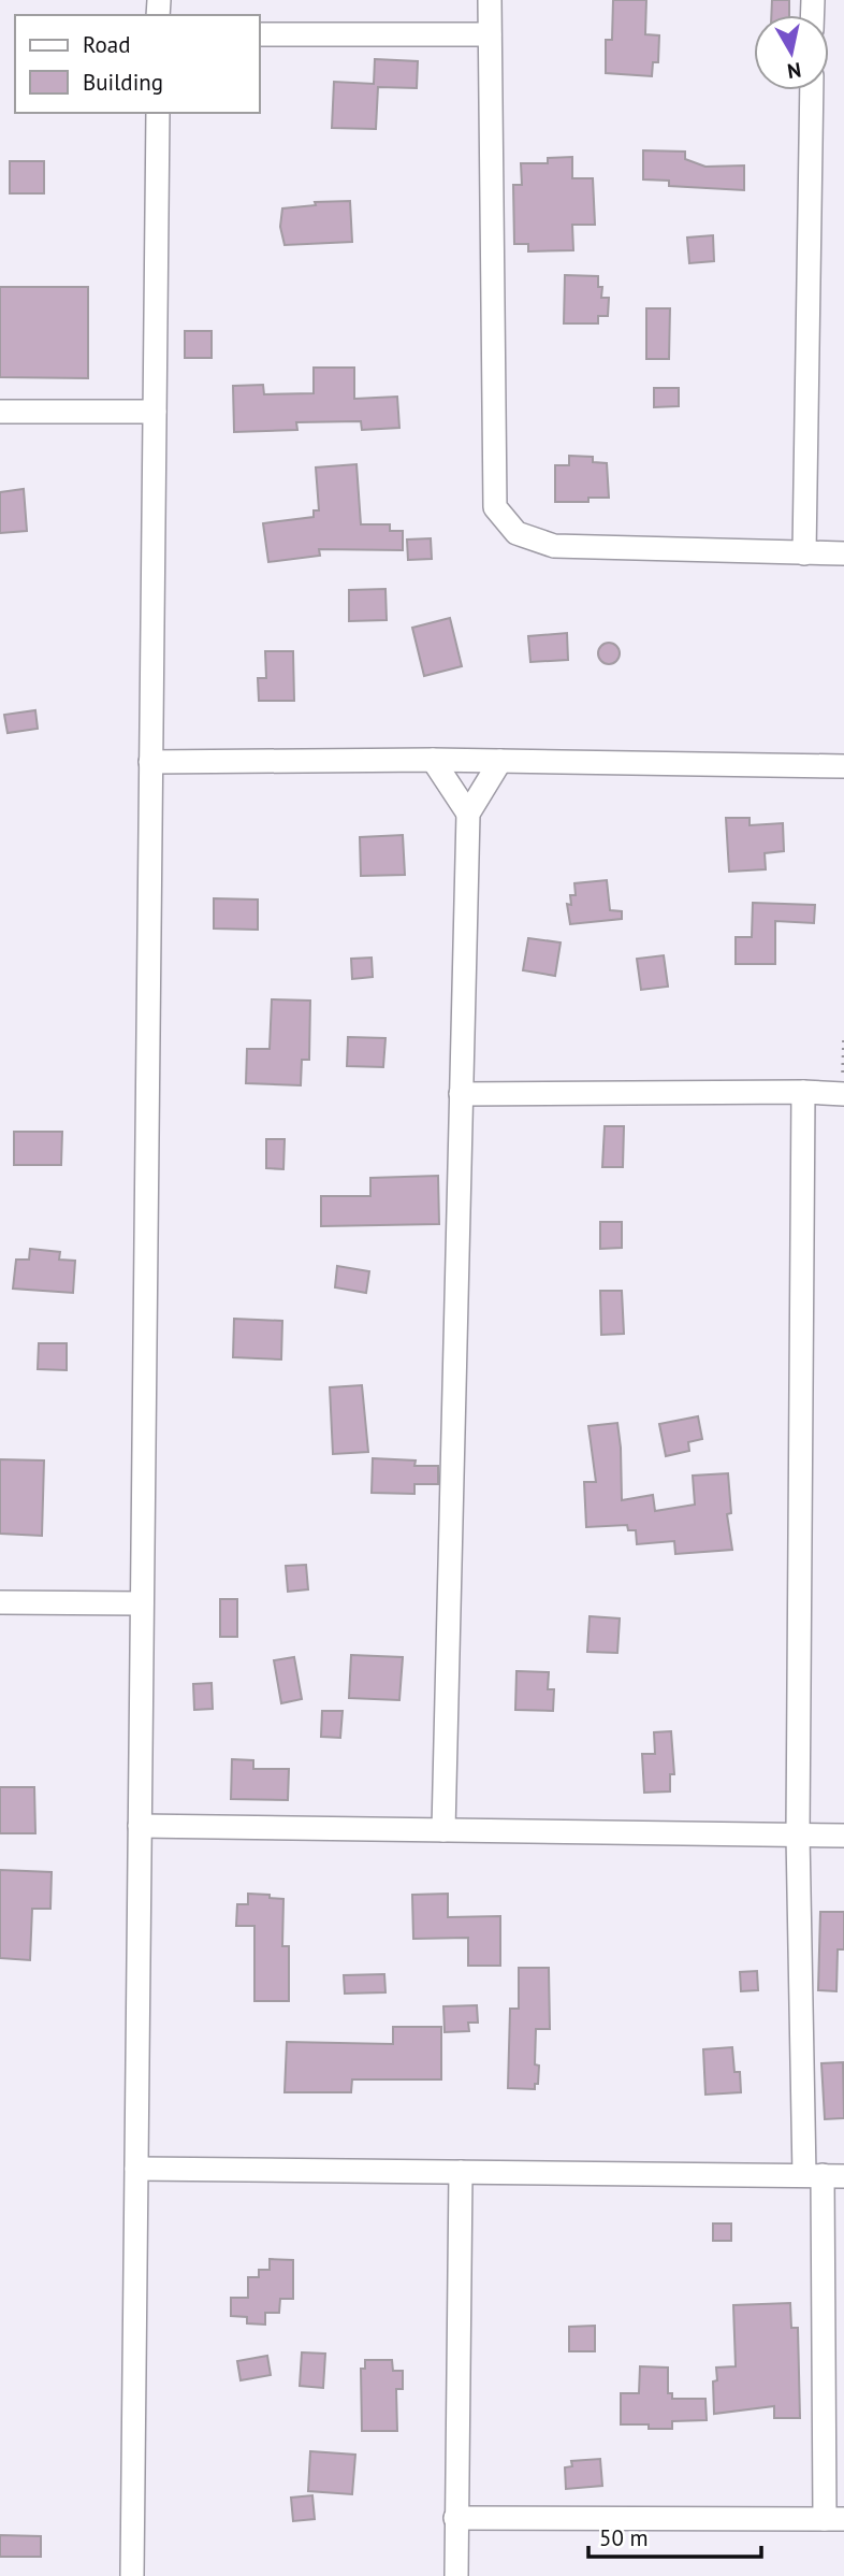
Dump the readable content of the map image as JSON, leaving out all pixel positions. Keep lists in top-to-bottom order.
{
  "legend": ["Road", "Building"],
  "scale_bar": "50 m",
  "north": "bottom"
}
